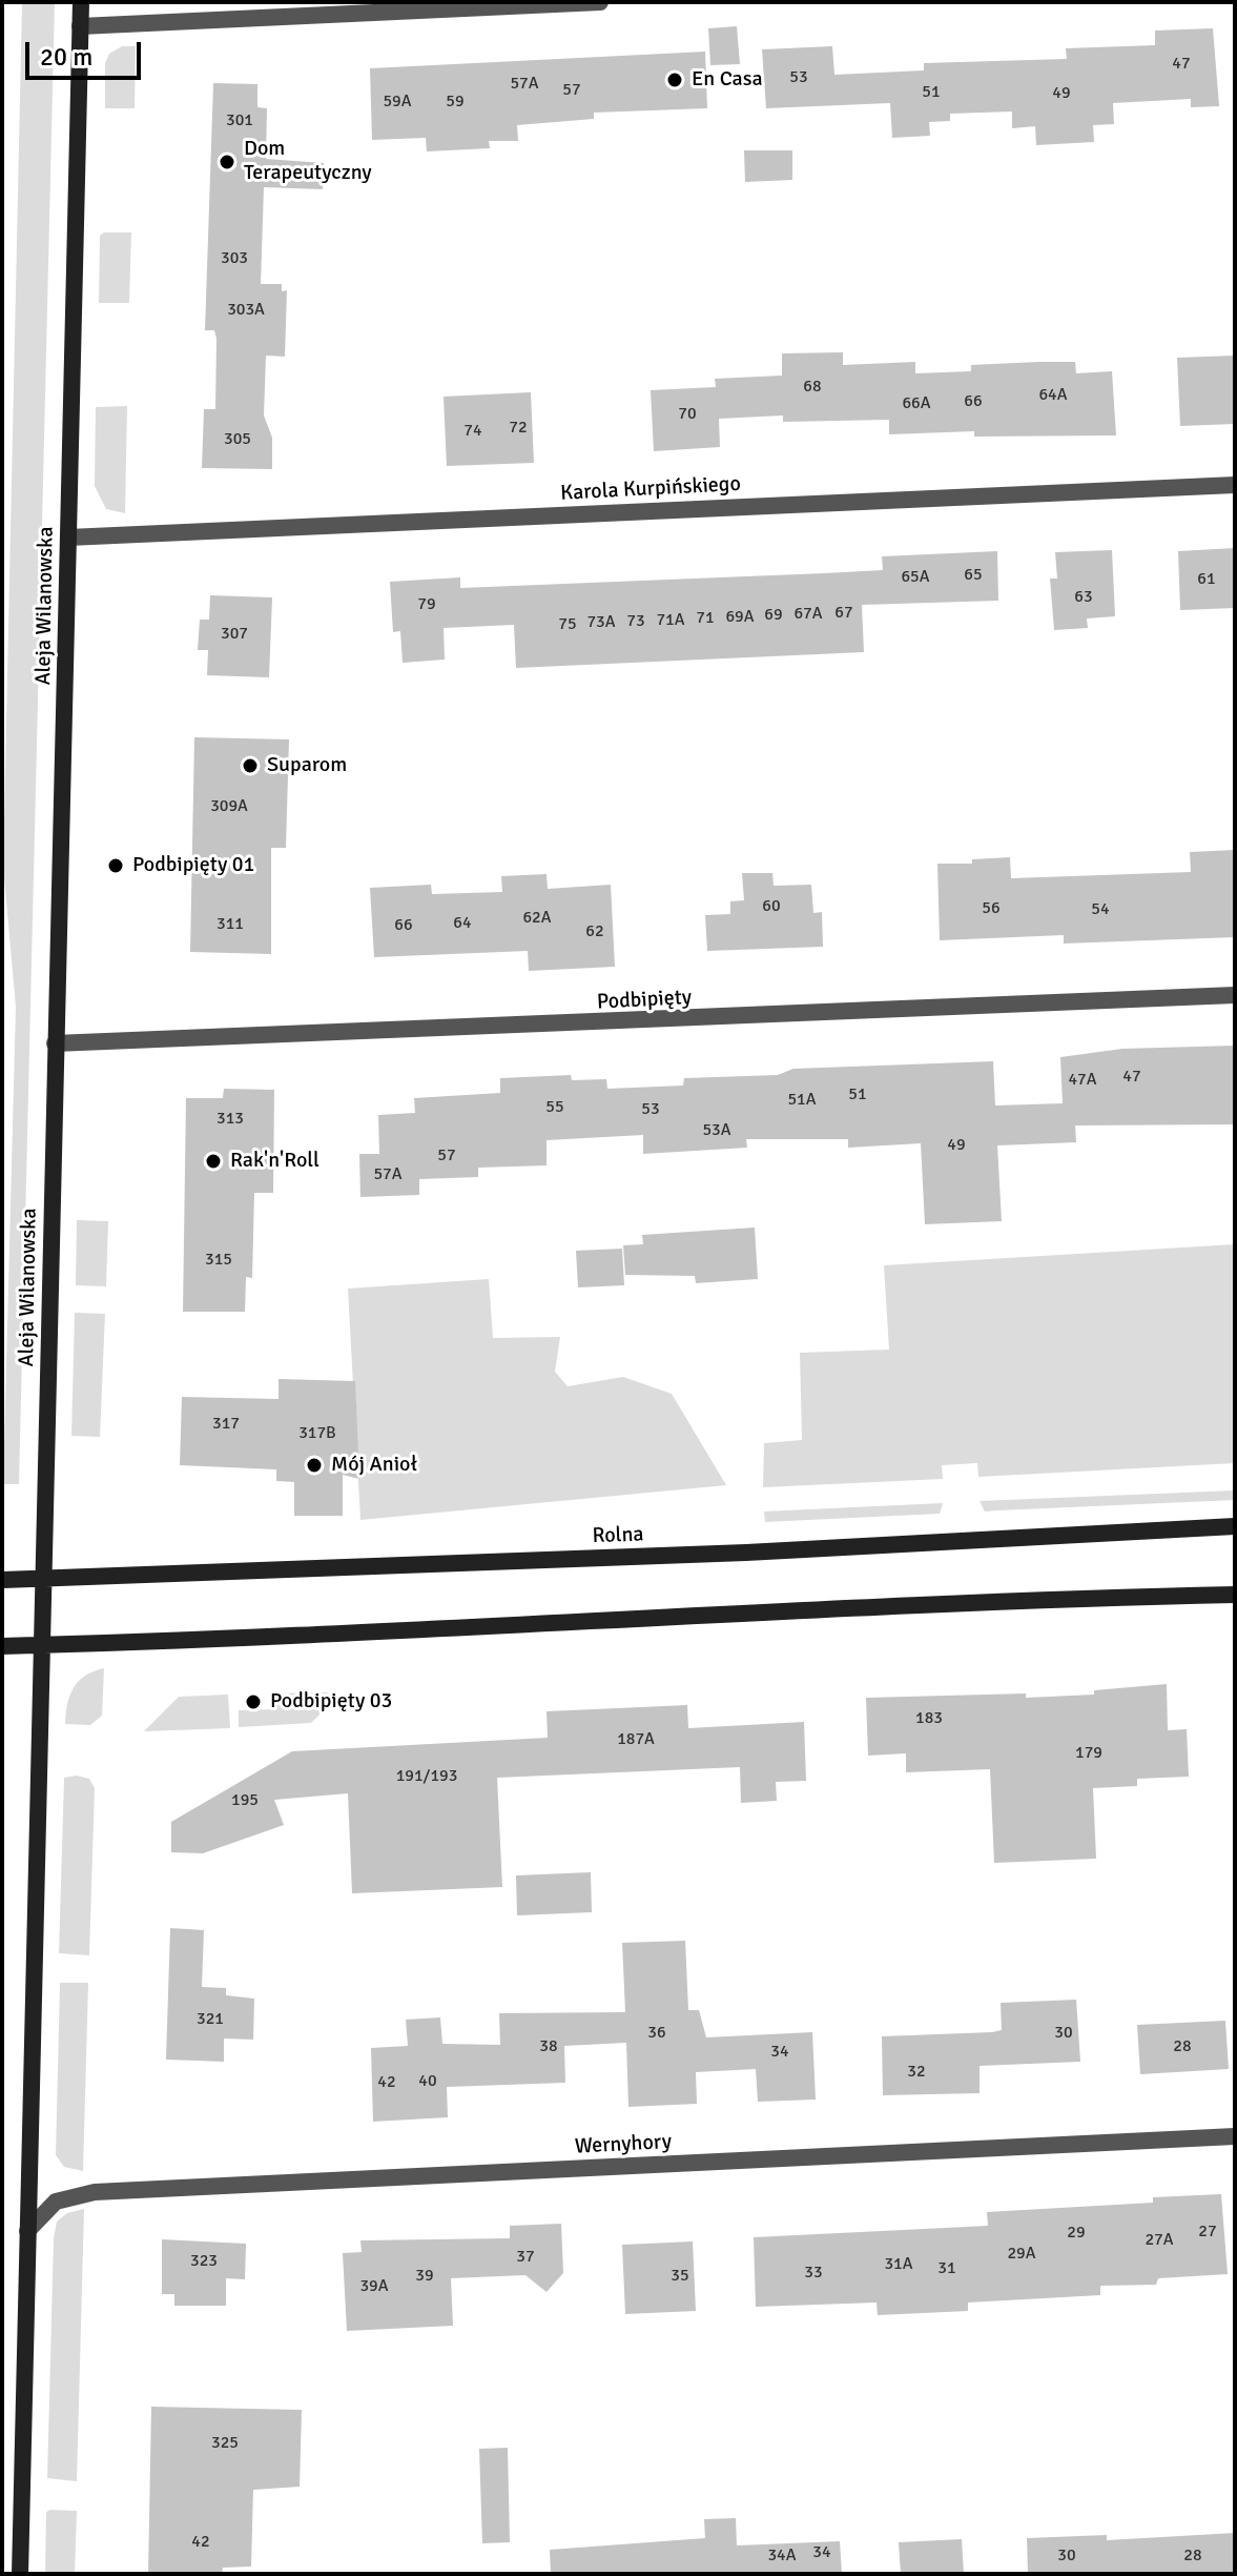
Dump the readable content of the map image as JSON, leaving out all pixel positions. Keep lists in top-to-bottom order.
{
  "streets": {
    "main road": ["Aleja Wilanowska", "Rolna"],
    "street": ["Karola Kurpińskiego", "Podbipięty", "Wernyhory"]
  },
  "crossings": [
    ["Karola Kurpińskiego", "Aleja Wilanowska"],
    ["Aleja Wilanowska", "Podbipięty"],
    ["Aleja Wilanowska", "Rolna"],
    ["Aleja Wilanowska", "Wernyhory"]
  ],
  "places": [
    "En Casa",
    "Dom Terapeutyczny",
    "Suparom",
    "Podbipięty 01",
    "Rak'n'Roll",
    "Mój Anioł",
    "Podbipięty 03"
  ],
  "house_numbers": [
    "47",
    "53",
    "57A",
    "57",
    "51",
    "49",
    "59A",
    "59",
    "301",
    "303",
    "303A",
    "68",
    "64A",
    "66",
    "66A",
    "70",
    "72",
    "74",
    "305",
    "65",
    "65A",
    "61",
    "63",
    "79",
    "67",
    "67A",
    "69",
    "69A",
    "71",
    "71A",
    "73",
    "73A",
    "75",
    "307",
    "309A",
    "60",
    "56",
    "54",
    "62A",
    "64",
    "311",
    "66",
    "62",
    "47",
    "47A",
    "51",
    "51A",
    "55",
    "53",
    "313",
    "53A",
    "49",
    "57",
    "57A",
    "315",
    "317",
    "317B",
    "183",
    "187A",
    "179",
    "191/193",
    "195",
    "321",
    "36",
    "30",
    "38",
    "28",
    "34",
    "32",
    "40",
    "42",
    "27",
    "29",
    "27A",
    "29A",
    "37",
    "323",
    "31A",
    "31",
    "33",
    "39",
    "35",
    "39A",
    "325",
    "42",
    "34",
    "34A",
    "30",
    "28"
  ],
  "scale_bar": "20 m"
}
